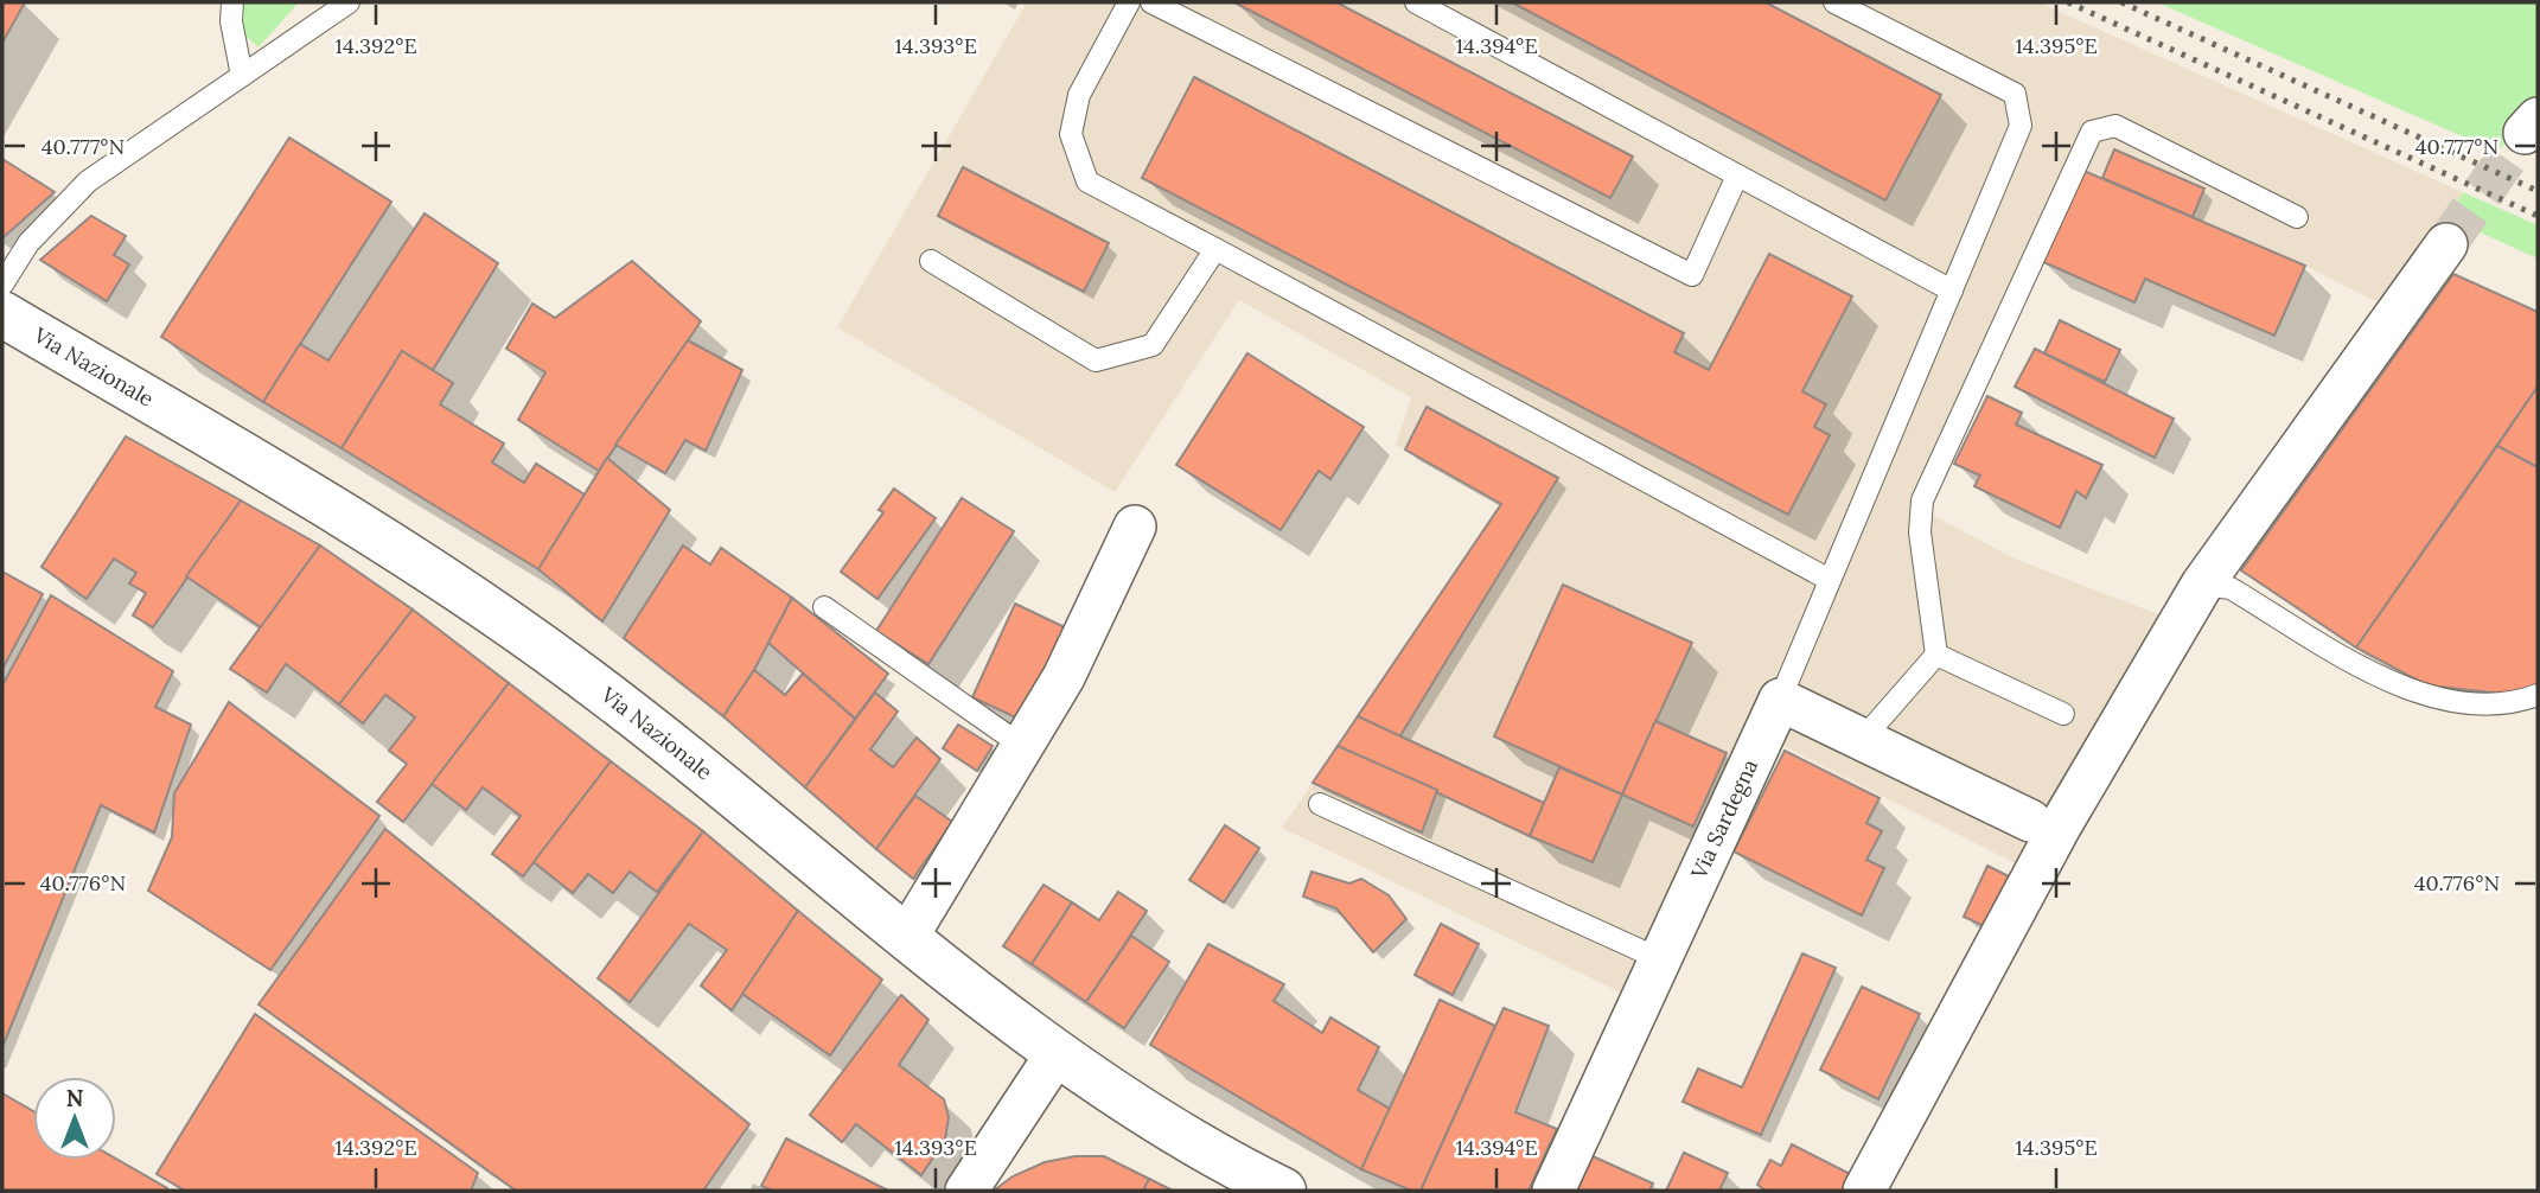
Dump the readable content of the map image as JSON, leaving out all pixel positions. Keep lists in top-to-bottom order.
{
  "streets": {
    "main road": ["Via Nazionale"],
    "street": ["Via Sardegna"]
  },
  "north": "top",
  "coordinates": [
    "14.392°E",
    "14.393°E",
    "14.394°E",
    "14.395°E",
    "40.777°N",
    "40.776°N"
  ]
}
